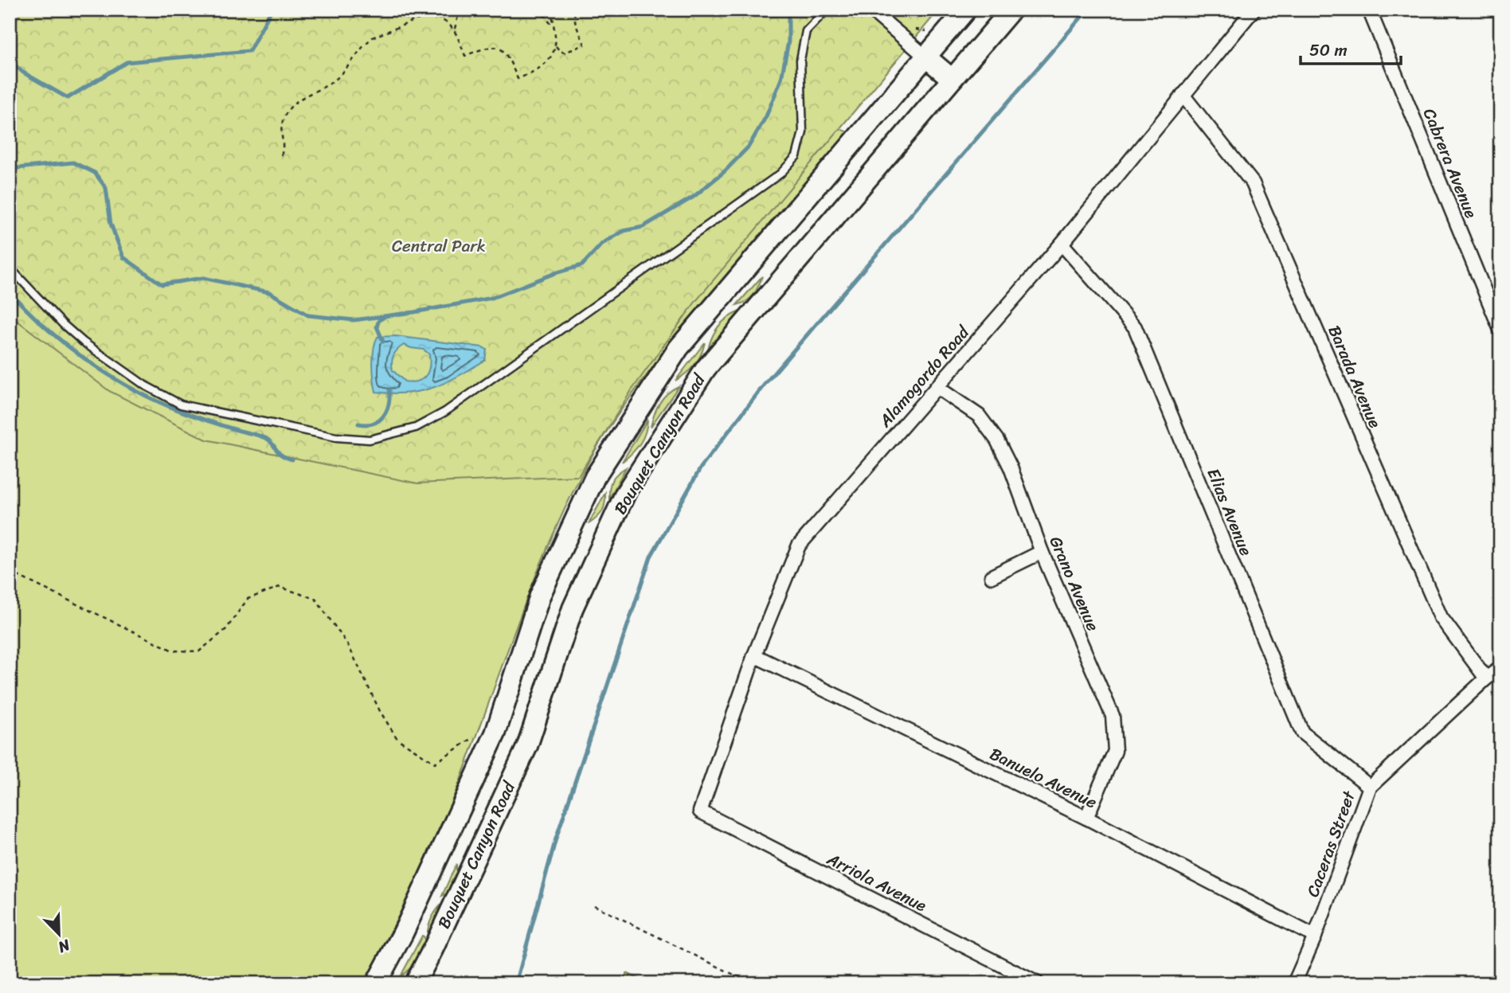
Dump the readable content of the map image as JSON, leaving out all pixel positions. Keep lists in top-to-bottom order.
{
  "streets": {
    "main road": ["Bouquet Canyon Road"],
    "street": [
      "Cabrera Avenue",
      "Alamogordo Road",
      "Barada Avenue",
      "Elias Avenue",
      "Grano Avenue",
      "Banuelo Avenue",
      "Caceras Street",
      "Arriola Avenue"
    ]
  },
  "crossings": [
    ["Alamogordo Road", "Barada Avenue"],
    ["Alamogordo Road", "Elias Avenue"],
    ["Alamogordo Road", "Grano Avenue"],
    ["Alamogordo Road", "Banuelo Avenue"],
    ["Alamogordo Road", "Arriola Avenue"],
    ["Barada Avenue", "Caceras Street"],
    ["Elias Avenue", "Caceras Street"],
    ["Grano Avenue", "Banuelo Avenue"],
    ["Banuelo Avenue", "Caceras Street"]
  ],
  "parks": ["Central Park"],
  "scale_bar": "50 m",
  "north": "bottom right"
}
